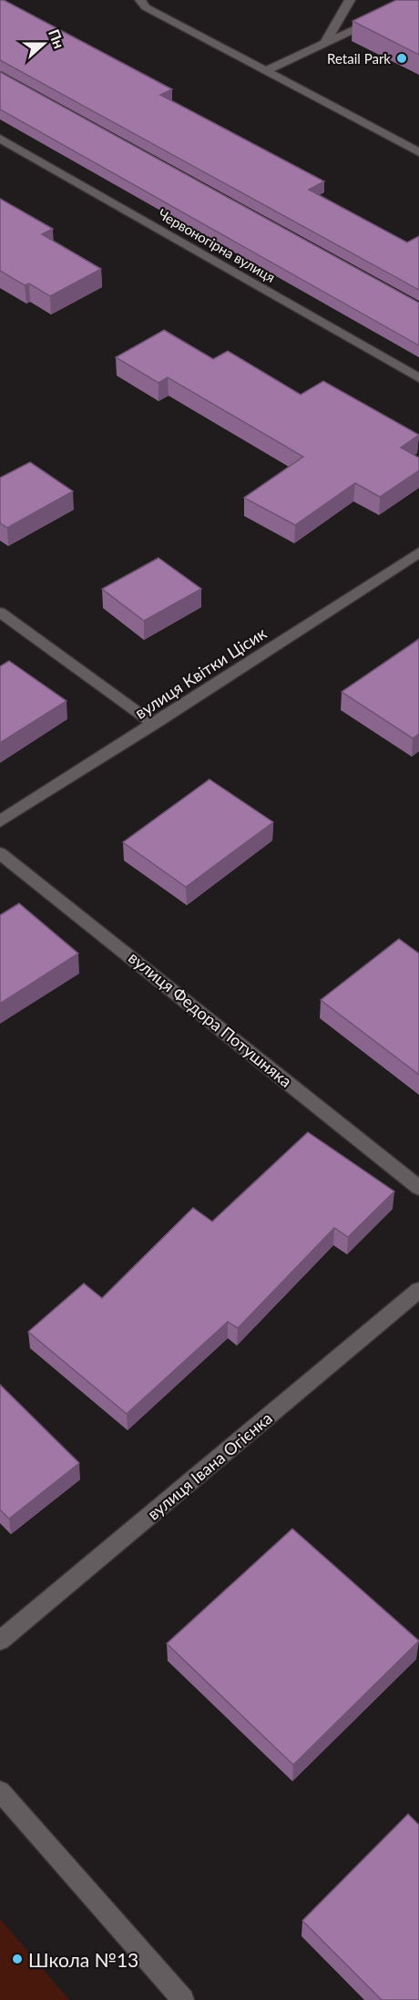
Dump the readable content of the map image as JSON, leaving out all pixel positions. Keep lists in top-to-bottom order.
{
  "streets": {
    "street": [
      "Червоногірна вулиця",
      "вулиця Квітки Цісик",
      "вулиця Федора Потушняка",
      "вулиця Івана Огієнка"
    ]
  },
  "places": ["Retail Park", "Школа №13"],
  "north": "right"
}
